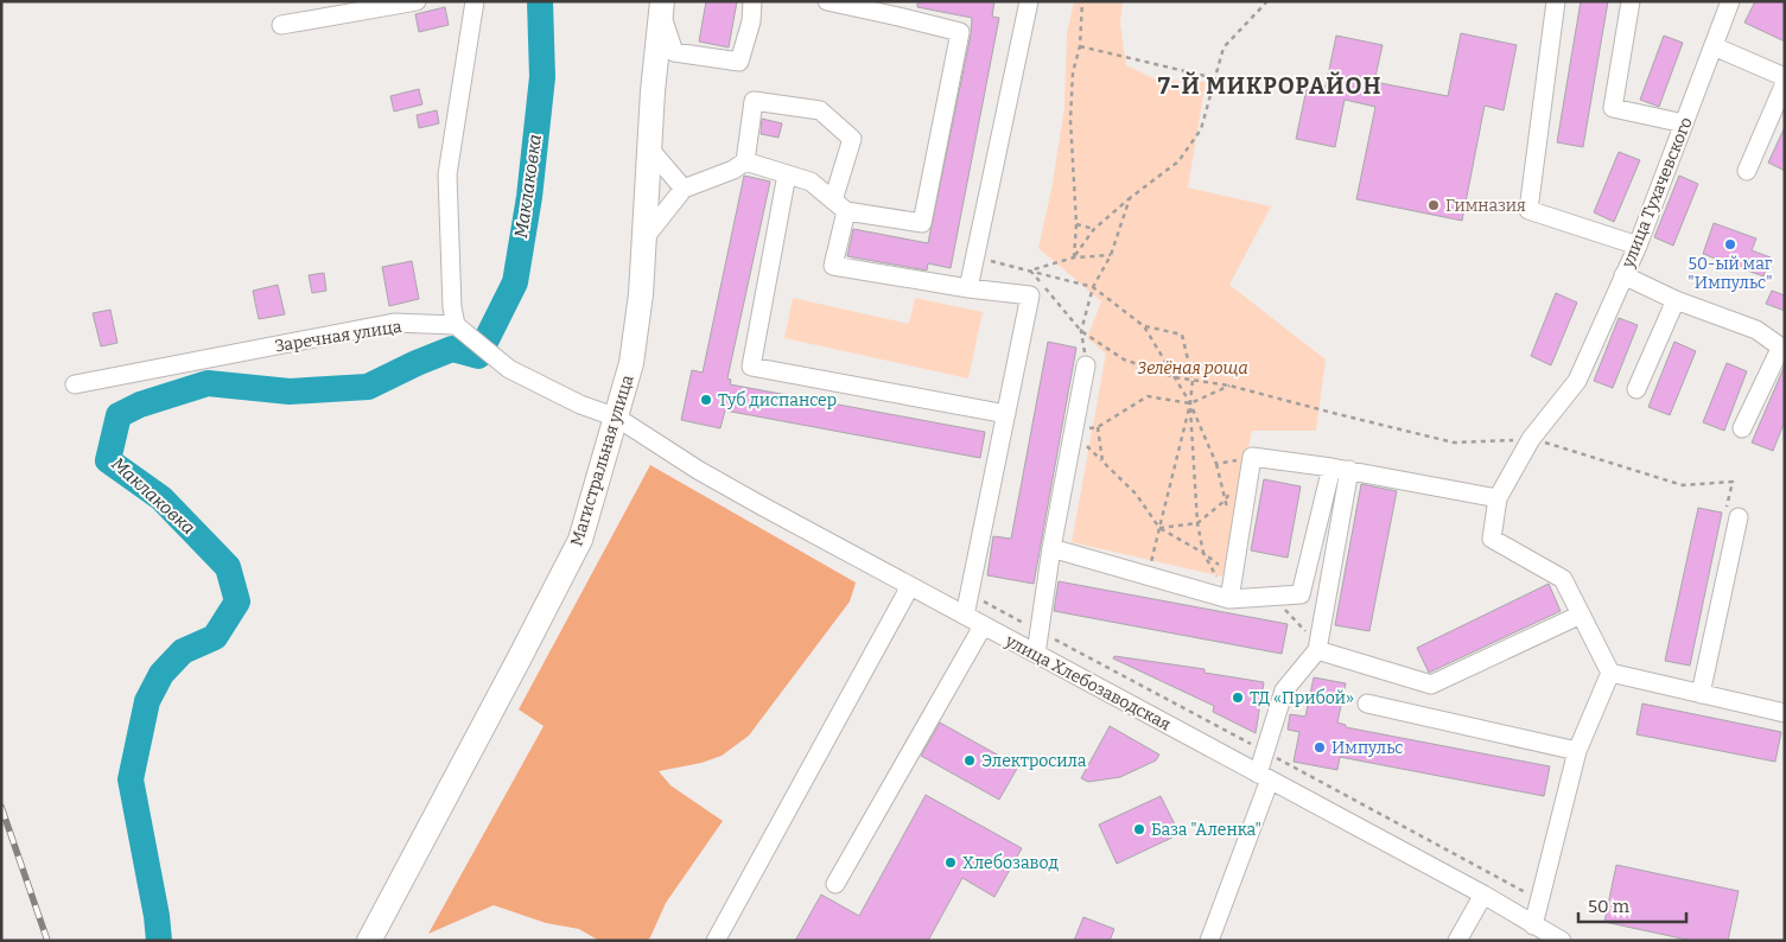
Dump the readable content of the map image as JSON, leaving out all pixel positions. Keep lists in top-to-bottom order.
{
  "streets": {
    "main road": ["Магистральная улица"],
    "street": ["улица Тухачевского", "Заречная улица", "улица Хлебозаводская"]
  },
  "crossings": [
    ["Заречная улица", "улица Хлебозаводская"],
    ["Магистральная улица", "улица Хлебозаводская"]
  ],
  "districts": ["7-Й МИКРОРАЙОН"],
  "water": ["Маклаковка"],
  "parks": ["Зелёная роща"],
  "places": [
    "Гимназия",
    "50-ый маг \"Импульс\"",
    "Туб диспансер",
    "ТД «Прибой»",
    "Импульс",
    "Электросила",
    "База \"Аленка\"",
    "Хлебозавод"
  ],
  "scale_bar": "50 m"
}
